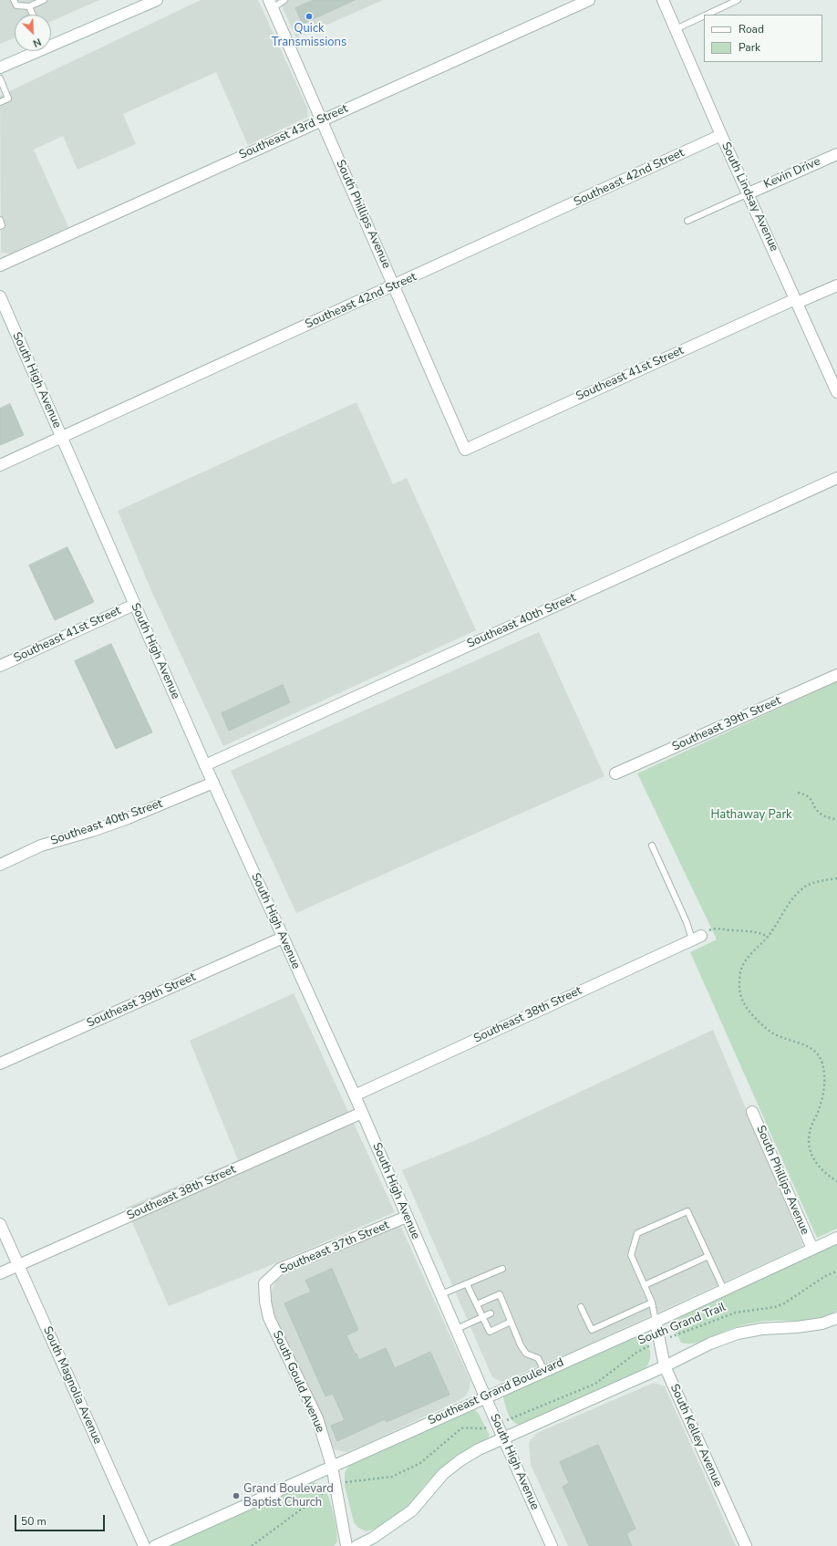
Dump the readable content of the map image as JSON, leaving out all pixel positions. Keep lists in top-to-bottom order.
{
  "streets": {
    "street": [
      "Southeast 43rd Street",
      "Kevin Drive",
      "Southeast 42nd Street",
      "South Lindsay Avenue",
      "South Phillips Avenue",
      "Southeast 41st Street",
      "South High Avenue",
      "Southeast 40th Street",
      "Southeast 39th Street",
      "Southeast 38th Street",
      "Southeast 37th Street",
      "South Gould Avenue",
      "South Magnolia Avenue",
      "Southeast Grand Boulevard",
      "South Kelley Avenue"
    ],
    "path": ["South Grand Trail"]
  },
  "crossings": [
    ["Southeast 43rd Street", "South Phillips Avenue"],
    ["Kevin Drive", "South Lindsay Avenue"],
    ["Southeast 42nd Street", "South Lindsay Avenue"],
    ["Southeast 42nd Street", "South Phillips Avenue"],
    ["Southeast 42nd Street", "South High Avenue"],
    ["South Lindsay Avenue", "Southeast 41st Street"],
    ["South Phillips Avenue", "Southeast 41st Street"],
    ["South Phillips Avenue", "Southeast Grand Boulevard"],
    ["Southeast 41st Street", "South High Avenue"],
    ["South High Avenue", "Southeast 40th Street"],
    ["South High Avenue", "Southeast 39th Street"],
    ["South High Avenue", "Southeast 38th Street"],
    ["South High Avenue", "Southeast 37th Street"],
    ["South High Avenue", "South Grand Trail"],
    ["South High Avenue", "Southeast Grand Boulevard"],
    ["Southeast 38th Street", "South Magnolia Avenue"],
    ["Southeast 37th Street", "South Gould Avenue"],
    ["South Grand Trail", "South Gould Avenue"],
    ["South Grand Trail", "South Kelley Avenue"],
    ["South Gould Avenue", "Southeast Grand Boulevard"],
    ["Southeast Grand Boulevard", "South Kelley Avenue"]
  ],
  "parks": ["Hathaway Park"],
  "places": ["Quick Transmissions", "Grand Boulevard Baptist Church"],
  "legend": ["Road", "Park"],
  "scale_bar": "50 m",
  "north": "bottom right"
}
